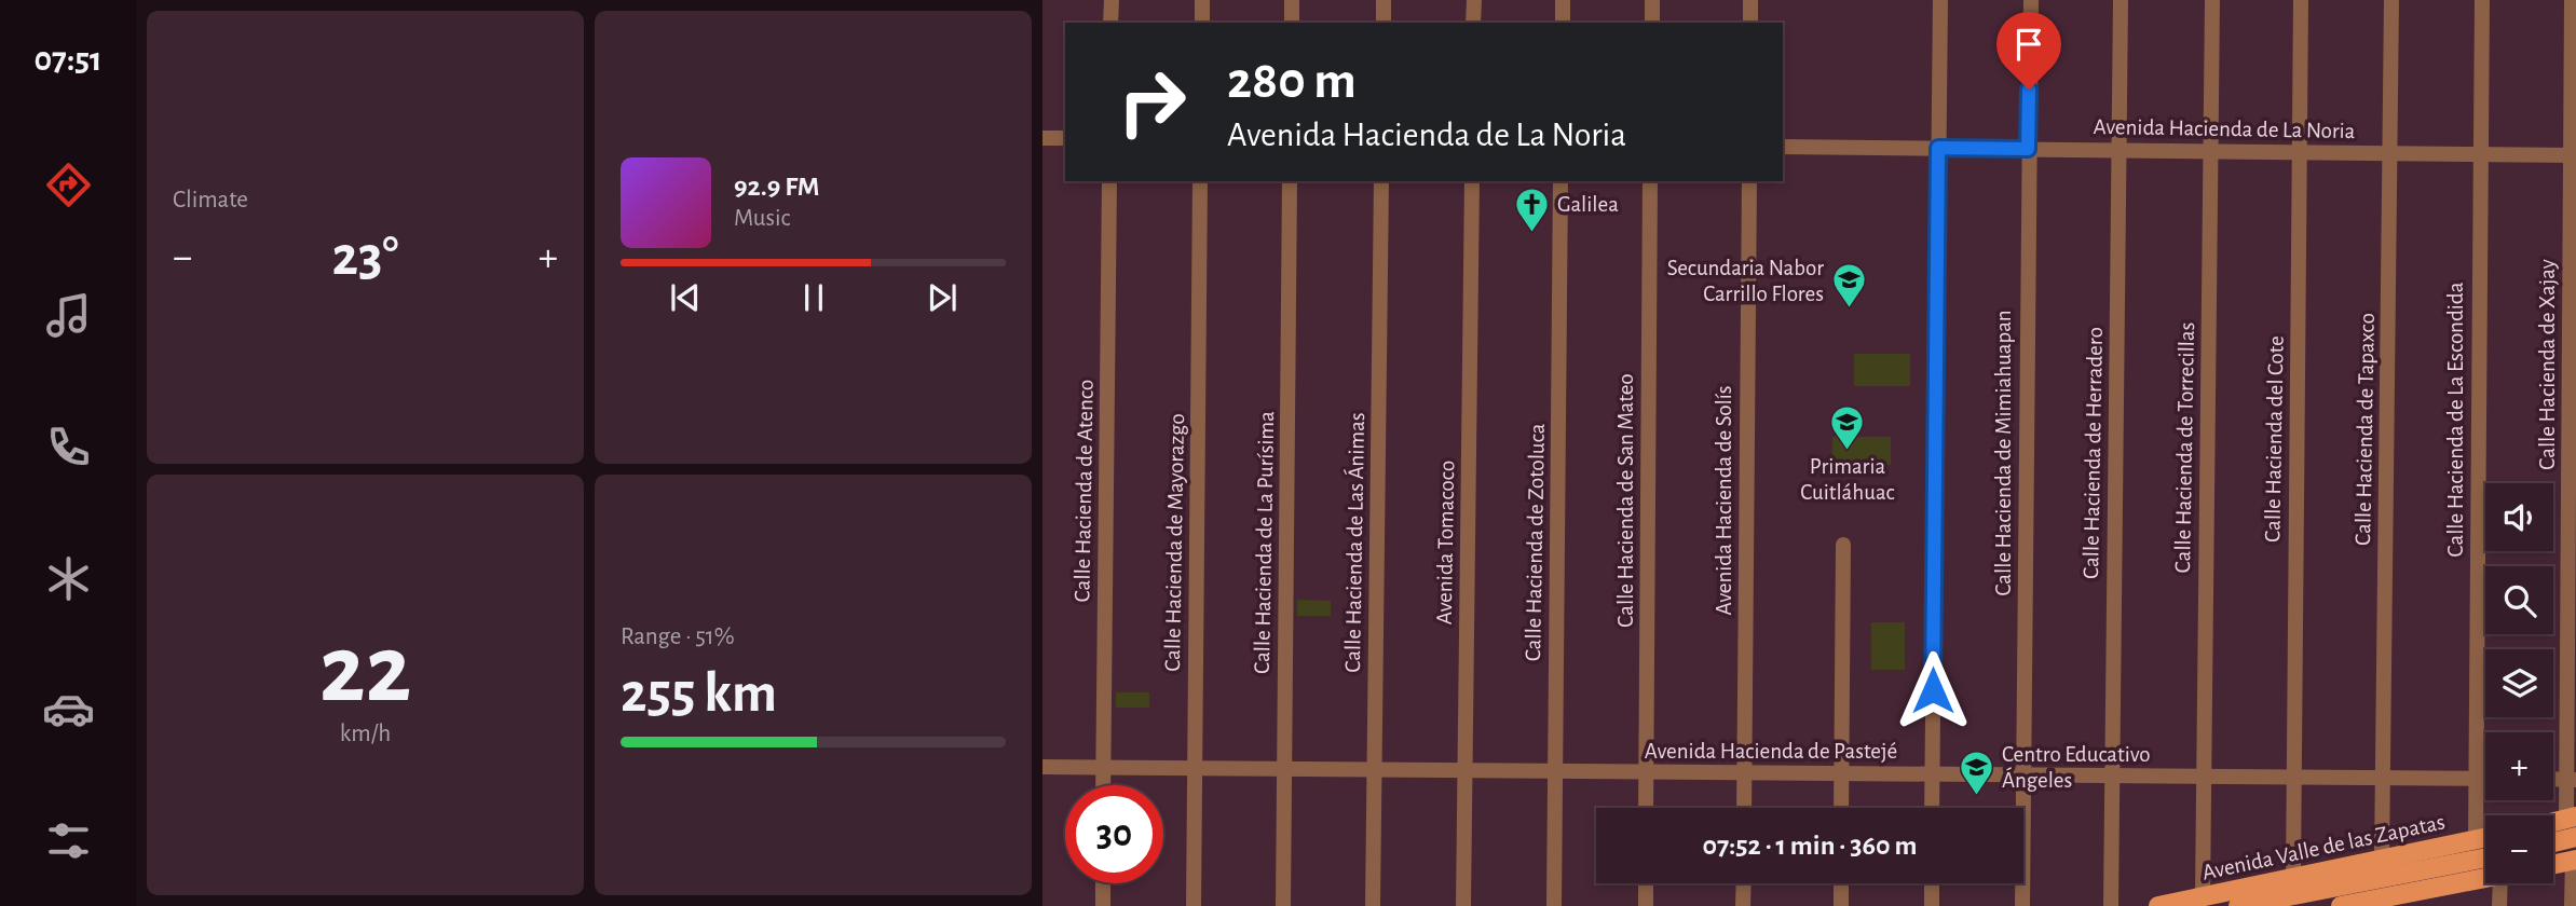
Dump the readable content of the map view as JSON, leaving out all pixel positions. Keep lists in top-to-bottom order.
{
  "streets": {
    "main road": ["Avenida Valle de las Zapatas"],
    "street": [
      "Avenida Hacienda de La Noria",
      "Calle Hacienda de Xajay",
      "Calle Hacienda de La Escondida",
      "Calle Hacienda de Tapaxco",
      "Calle Hacienda del Cote",
      "Calle Hacienda de Torrecillas",
      "Calle Hacienda de Mimiahuapan",
      "Calle Hacienda de Herradero",
      "Calle Hacienda de Atenco",
      "Calle Hacienda de San Mateo",
      "Avenida Hacienda de Solís",
      "Calle Hacienda de Mayorazgo",
      "Calle Hacienda de La Purísima",
      "Calle Hacienda de Las Ánimas",
      "Avenida Tomacoco",
      "Calle Hacienda de Zotoluca",
      "Avenida Hacienda de Pastejé"
    ]
  },
  "crossings": [
    ["Avenida Hacienda de La Noria", "Calle Hacienda de Xajay"],
    ["Avenida Hacienda de La Noria", "Calle Hacienda de La Escondida"],
    ["Avenida Hacienda de La Noria", "Calle Hacienda de Tapaxco"],
    ["Avenida Hacienda de La Noria", "Calle Hacienda del Cote"],
    ["Avenida Hacienda de La Noria", "Calle Hacienda de Torrecillas"],
    ["Avenida Hacienda de La Noria", "Calle Hacienda de Mimiahuapan"],
    ["Avenida Hacienda de La Noria", "Calle Hacienda de Herradero"],
    ["Calle Hacienda de La Escondida", "Avenida Hacienda de Pastejé"],
    ["Calle Hacienda de La Escondida", "Avenida Valle de las Zapatas"],
    ["Calle Hacienda de Tapaxco", "Avenida Hacienda de Pastejé"],
    ["Calle Hacienda de Tapaxco", "Avenida Valle de las Zapatas"],
    ["Calle Hacienda del Cote", "Avenida Hacienda de Pastejé"],
    ["Calle Hacienda del Cote", "Avenida Valle de las Zapatas"],
    ["Calle Hacienda de Torrecillas", "Avenida Hacienda de Pastejé"],
    ["Calle Hacienda de Torrecillas", "Avenida Valle de las Zapatas"],
    ["Calle Hacienda de Mimiahuapan", "Avenida Hacienda de Pastejé"],
    ["Calle Hacienda de Herradero", "Avenida Hacienda de Pastejé"],
    ["Calle Hacienda de Atenco", "Avenida Hacienda de Pastejé"],
    ["Calle Hacienda de San Mateo", "Avenida Hacienda de Pastejé"],
    ["Avenida Hacienda de Solís", "Avenida Hacienda de Pastejé"],
    ["Calle Hacienda de Mayorazgo", "Avenida Hacienda de Pastejé"],
    ["Calle Hacienda de La Purísima", "Avenida Hacienda de Pastejé"],
    ["Calle Hacienda de Las Ánimas", "Avenida Hacienda de Pastejé"],
    ["Avenida Tomacoco", "Avenida Hacienda de Pastejé"],
    ["Calle Hacienda de Zotoluca", "Avenida Hacienda de Pastejé"]
  ],
  "places": {
    "church": ["Galilea"],
    "school or university": ["Secundaria Nabor Carrillo Flores", "Primaria Cuitláhuac", "Centro Educativo Ángeles"]
  },
  "page": {
    "tabs": "07:51",
    "tile": [
      "Climate",
      ["22", "km/h"],
      ["Range · 51%", "255 km"]
    ],
    "turn": ["280 m", "Avenida Hacienda de La Noria"],
    "song": ["92.9 FM", "Music"],
    "heat": ["−", "23°", "+"],
    "map_buttons": ["+", "−"],
    "limit": "30",
    "trip": "07:52 · 1 min · 360 m"
  }
}
